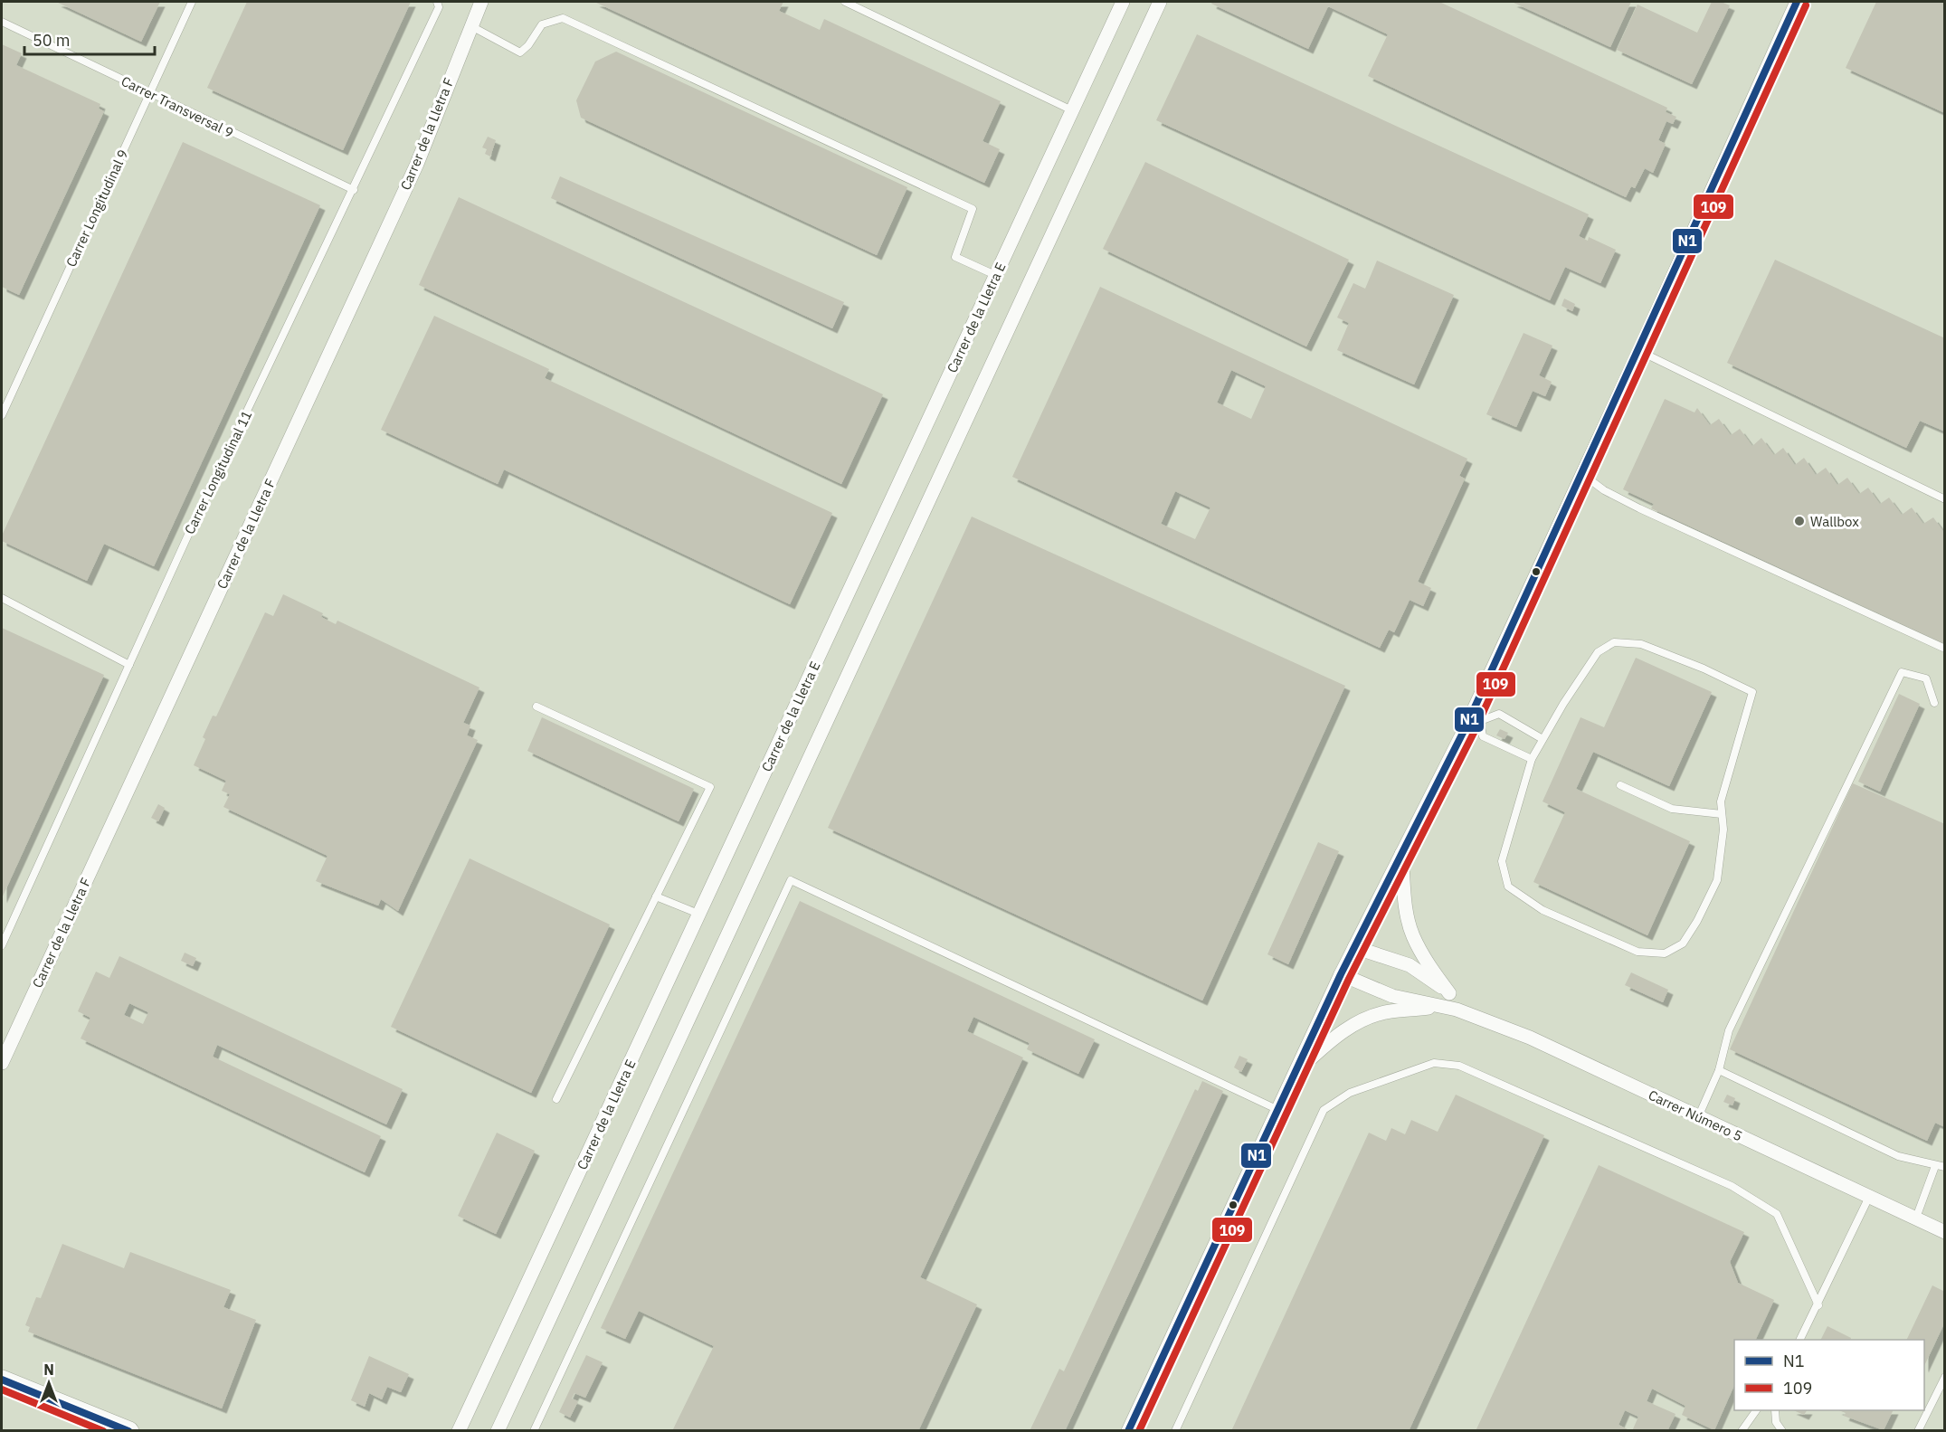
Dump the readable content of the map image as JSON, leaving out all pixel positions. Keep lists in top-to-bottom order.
{
  "streets": {
    "street": ["Carrer de la Lletra F", "Carrer de la Lletra E", "Carrer Número 5"],
    "lane": ["Carrer Transversal 9", "Carrer Longitudinal 9", "Carrer Longitudinal 11"]
  },
  "crossings": [
    ["Carrer Transversal 9", "Carrer Longitudinal 9"],
    ["Carrer Transversal 9", "Carrer Longitudinal 11"]
  ],
  "places": ["Wallbox"],
  "lines": ["transit line N1", "transit line 109"],
  "legend": ["N1", "109"],
  "scale_bar": "50 m",
  "north": "top"
}
